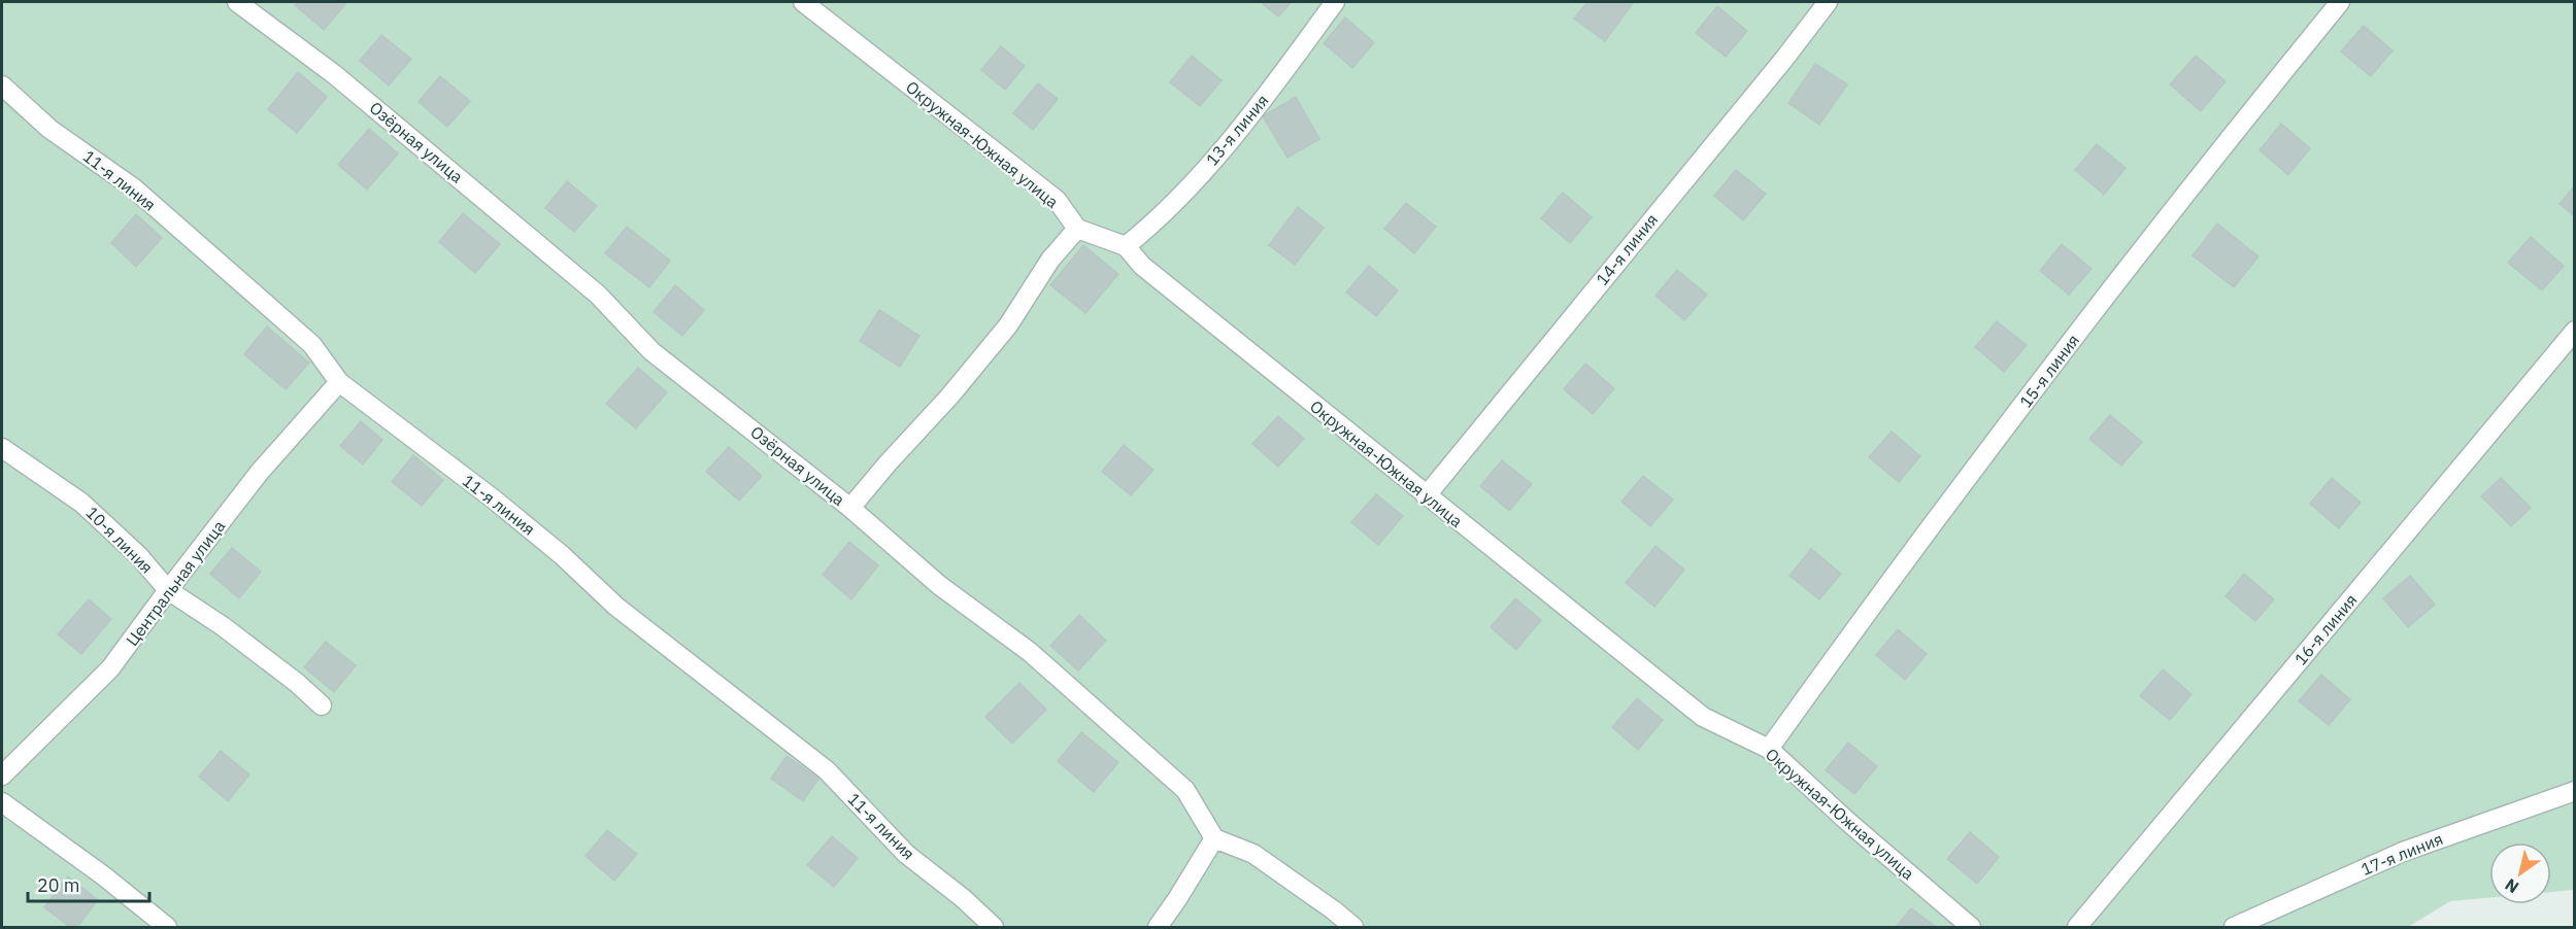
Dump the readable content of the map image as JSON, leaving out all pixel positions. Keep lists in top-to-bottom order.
{
  "streets": {
    "street": [
      "13-я линия",
      "Озёрная улица",
      "Окружная-Южная улица",
      "11-я линия",
      "14-я линия",
      "15-я линия",
      "10-я линия",
      "Центральная улица",
      "16-я линия",
      "17-я линия"
    ]
  },
  "crossings": [
    ["13-я линия", "Окружная-Южная улица"],
    ["Окружная-Южная улица", "14-я линия"],
    ["Окружная-Южная улица", "15-я линия"],
    ["11-я линия", "Центральная улица"],
    ["10-я линия", "Центральная улица"]
  ],
  "scale_bar": "20 m",
  "north": "bottom left"
}
